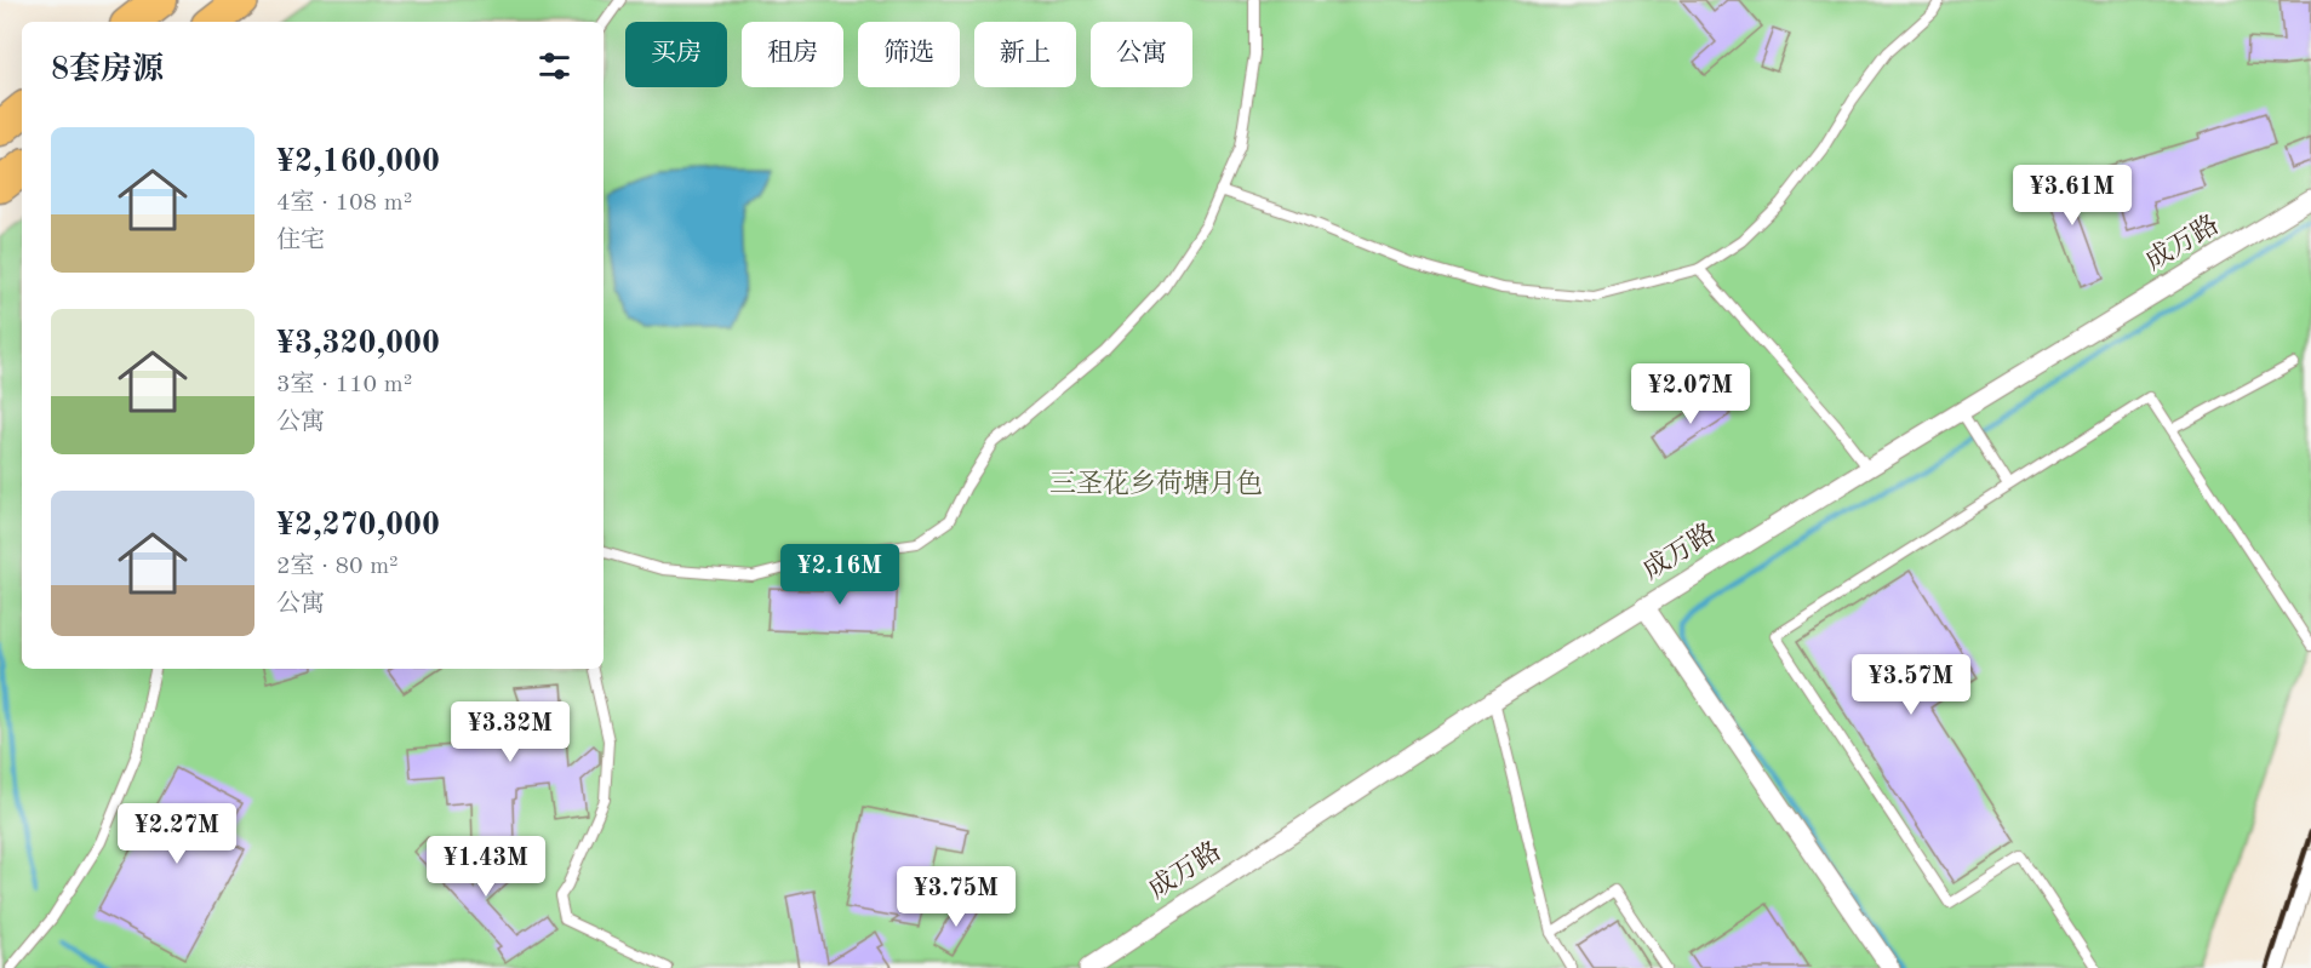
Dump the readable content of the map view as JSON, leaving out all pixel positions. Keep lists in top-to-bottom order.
{
  "streets": {
    "street": ["成万路"]
  },
  "parks": ["三圣花乡荷塘月色"],
  "page": {
    "chip": [
      "买房",
      "租房",
      "筛选",
      "新上",
      "公寓"
    ],
    "heading": "8套房源",
    "list": [
      {
        "name": "¥2,160,000",
        "note": "4室 · 108 m² · 住宅"
      },
      {
        "name": "¥3,320,000",
        "note": "3室 · 110 m² · 公寓"
      },
      {
        "name": "¥2,270,000",
        "note": "2室 · 80 m² · 公寓"
      }
    ],
    "price": [
      "¥3.61M",
      "¥2.07M",
      "¥2.16M",
      "¥3.57M",
      "¥3.32M",
      "¥2.27M",
      "¥1.43M",
      "¥3.75M"
    ]
  }
}
